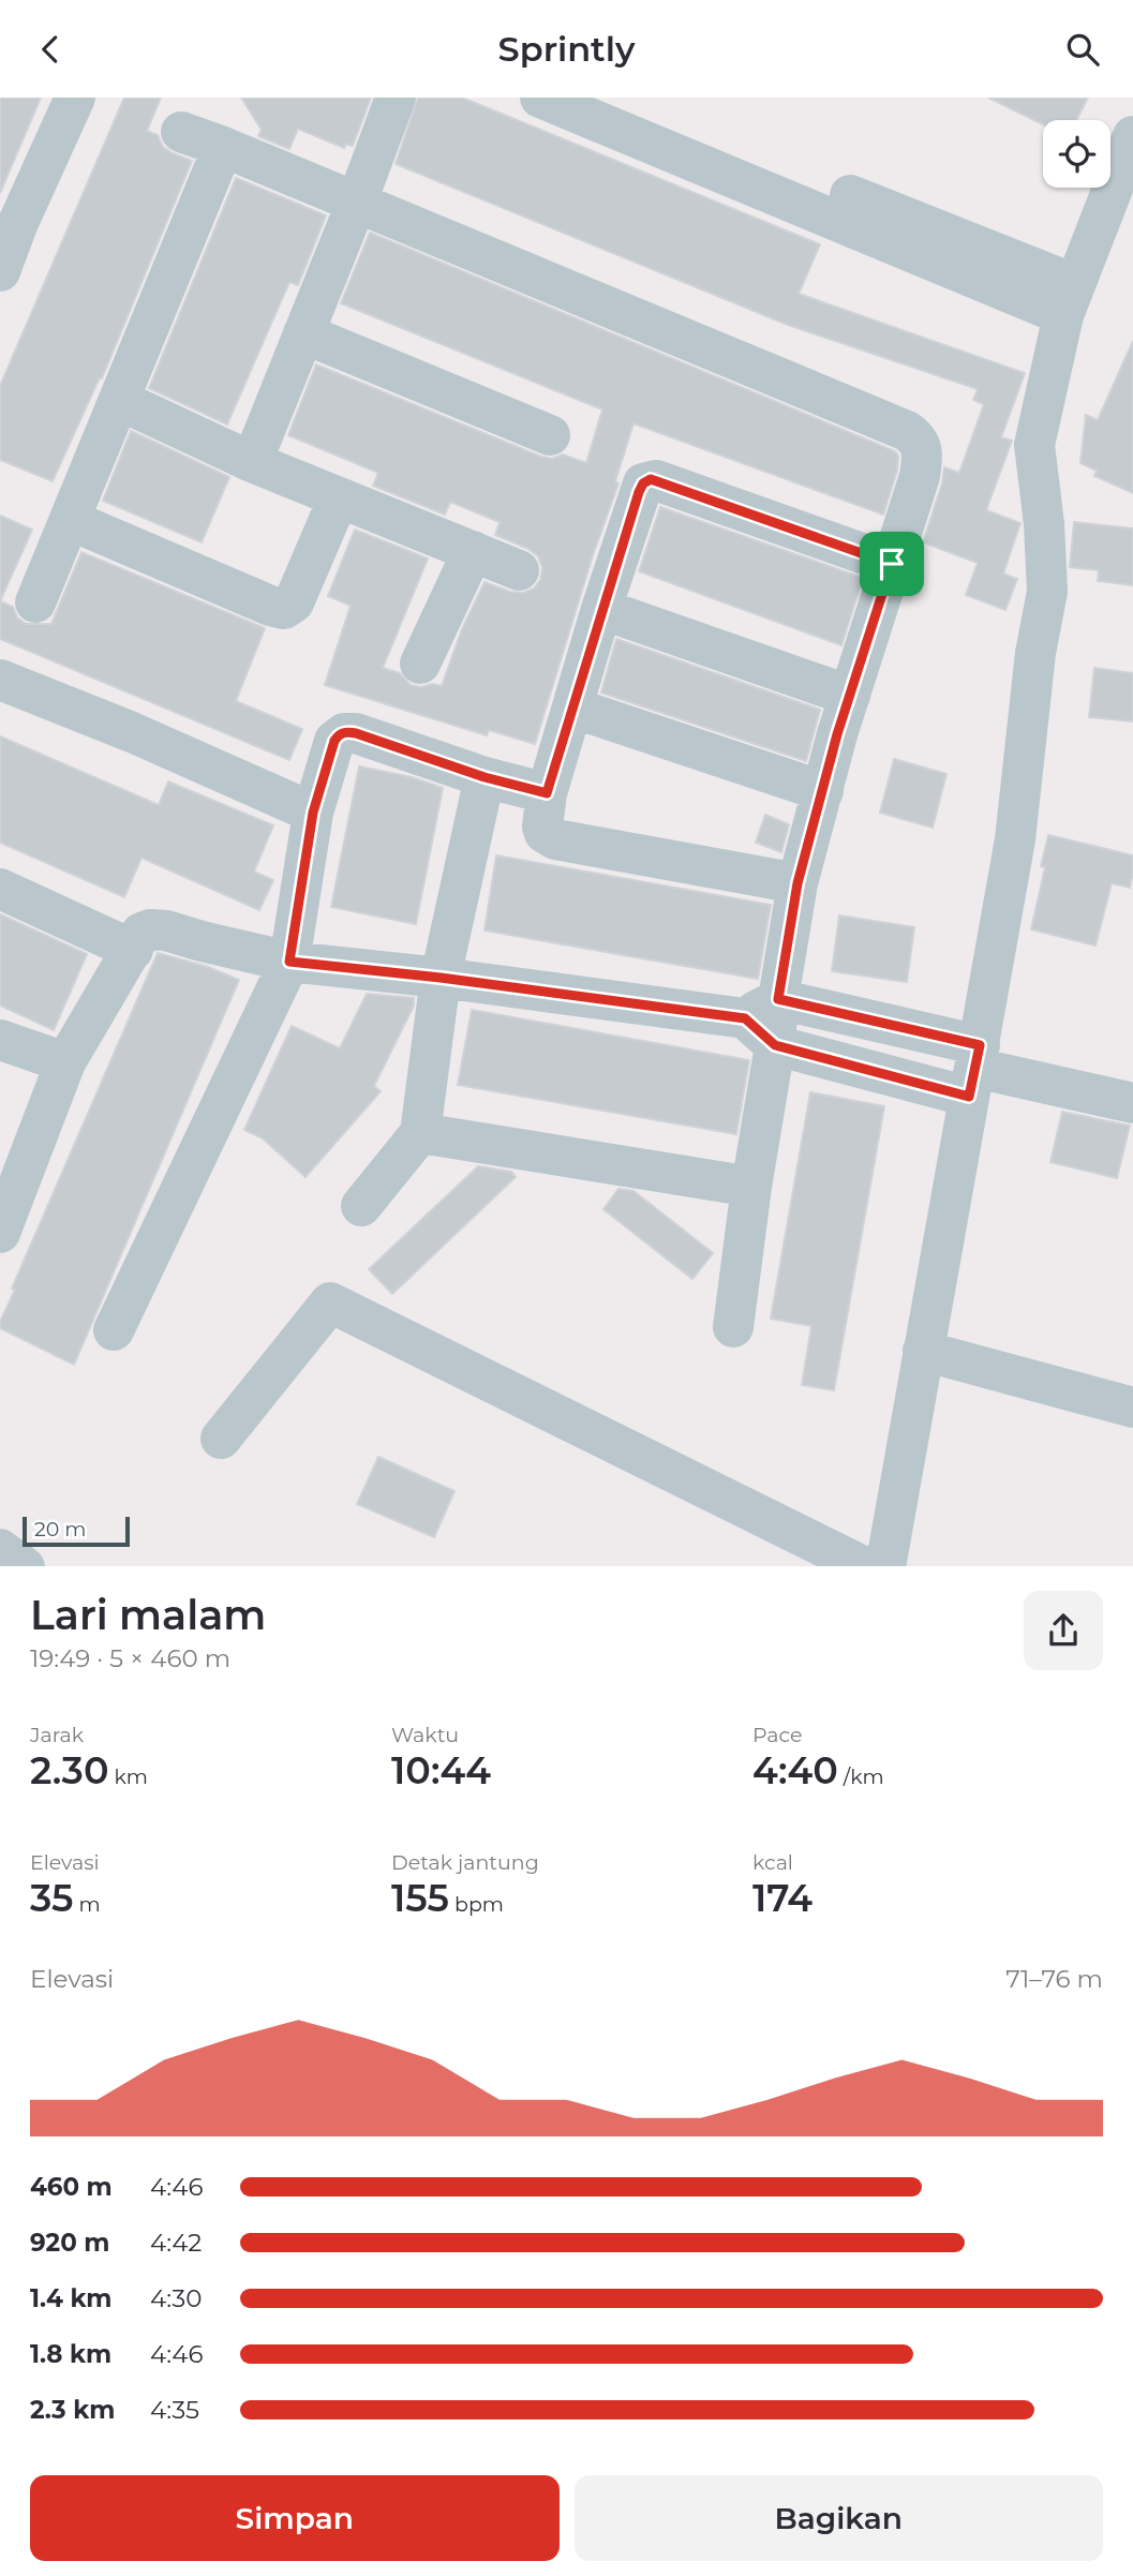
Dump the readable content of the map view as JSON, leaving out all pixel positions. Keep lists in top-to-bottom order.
{
  "scale_bar": "20 m",
  "page": {
    "header": "Sprintly",
    "scale": "20 m",
    "heading": ["Lari malam", "19:49 · 5 × 460 m"],
    "stats": [
      ["Jarak", "2.30 km"],
      ["Waktu", "10:44"],
      ["Pace", "4:40 /km"],
      ["Elevasi", "35 m"],
      ["Detak jantung", "155 bpm"],
      ["kcal", "174"]
    ],
    "chart": ["Elevasi", "71–76 m"],
    "list": [
      {
        "name": "460 m",
        "note": "4:46"
      },
      {
        "name": "920 m",
        "note": "4:42"
      },
      {
        "name": "1.4 km",
        "note": "4:30"
      },
      {
        "name": "1.8 km",
        "note": "4:46"
      },
      {
        "name": "2.3 km",
        "note": "4:35"
      }
    ],
    "buttons": ["Simpan", "Bagikan"]
  }
}
